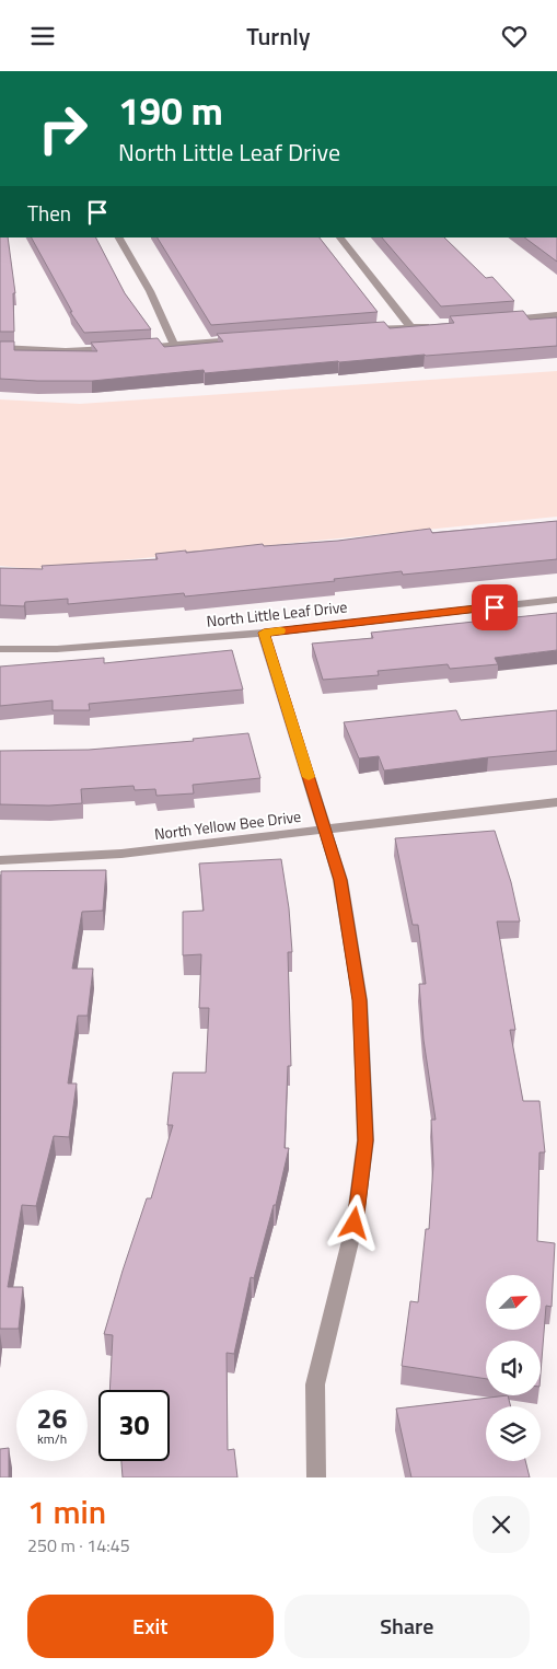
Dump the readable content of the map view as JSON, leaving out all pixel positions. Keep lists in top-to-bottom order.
{
  "streets": {
    "street": ["North Little Leaf Drive", "North Yellow Bee Drive"]
  },
  "north": "top right",
  "page": {
    "header": "Turnly",
    "turn": ["190 m", "North Little Leaf Drive"],
    "then": "Then",
    "speed": "26 km/h",
    "limit": "30",
    "heading": ["1 min", "250 m · 14:45"],
    "buttons": ["Exit", "Share"]
  }
}
